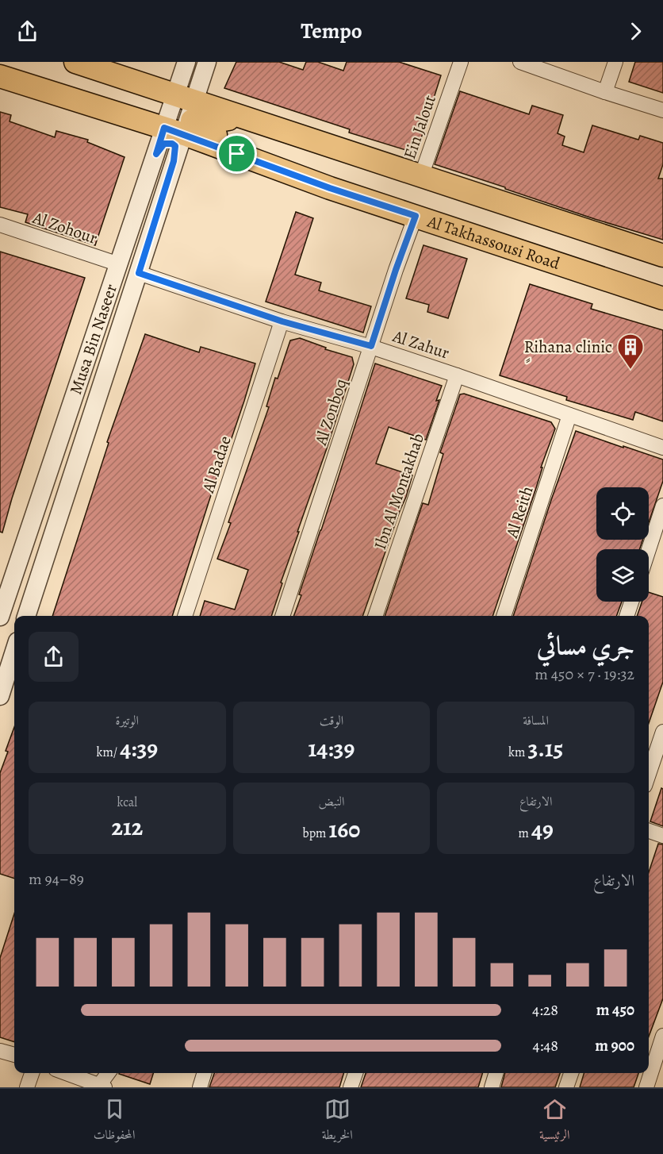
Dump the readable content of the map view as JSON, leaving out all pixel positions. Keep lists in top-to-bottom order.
{
  "streets": {
    "main road": ["Al Takhassousi Road"],
    "street": [
      "Ein Jalout",
      "Al Zohour",
      "Musa Bin Naseer",
      "Al Zahur",
      "Al Zonboq",
      "Al Badae",
      "Ibn Al Montakhab",
      "Al Reith"
    ]
  },
  "crossings": [
    ["Al Zohour", "Musa Bin Naseer"],
    ["Al Takhassousi Road", "Musa Bin Naseer"],
    ["Al Takhassousi Road", "Al Zonboq"],
    ["Al Zahur", "Al Zonboq"],
    ["Al Zahur", "Al Badae"],
    ["Al Zahur", "Ibn Al Montakhab"],
    ["Al Zahur", "Al Reith"]
  ],
  "places": {
    "building": ["ٍRihana clinic"]
  },
  "page": {
    "header": "Tempo",
    "heading": ["جري مسائي", "19:32 · 7 × 450 m"],
    "stats": [
      ["المسافة", "3.15 km"],
      ["الوقت", "14:39"],
      ["الوتيرة", "4:39 /km"],
      ["الارتفاع", "49 m"],
      ["النبض", "160 bpm"],
      ["kcal", "212"]
    ],
    "chart": ["الارتفاع", "89–94 m"],
    "list": [
      {
        "name": "450 m",
        "note": "4:28"
      },
      {
        "name": "900 m",
        "note": "4:48"
      }
    ],
    "tabs": ["الرئيسية", "الخريطة", "المحفوظات"]
  }
}
